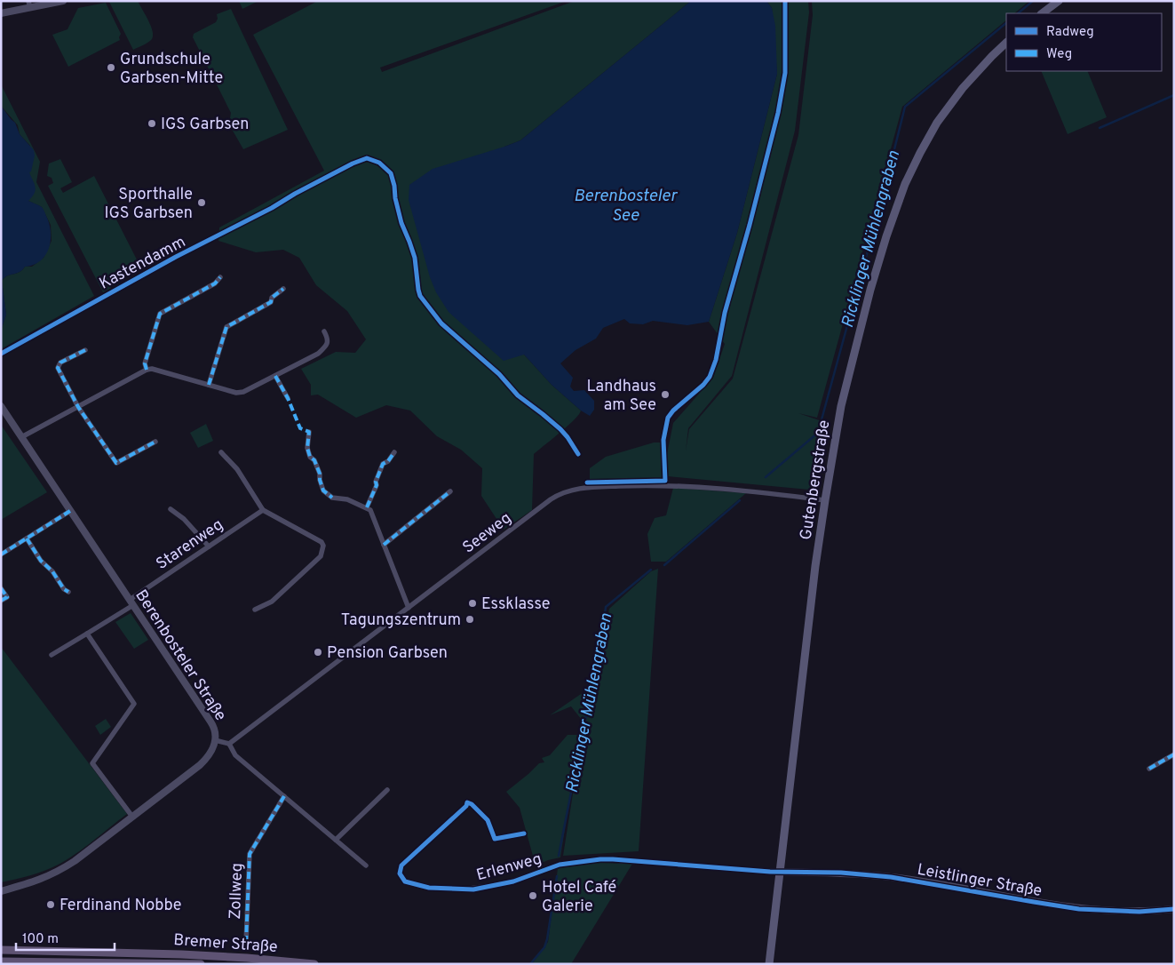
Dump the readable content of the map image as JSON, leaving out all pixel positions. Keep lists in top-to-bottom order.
{
  "streets": {
    "main road": ["Gutenbergstraße", "Bremer Straße"],
    "street": [
      "Kastendamm",
      "Seeweg",
      "Starenweg",
      "Berenbosteler Straße",
      "Erlenweg",
      "Leistlinger Straße",
      "Zollweg"
    ]
  },
  "crossings": [
    ["Gutenbergstraße", "Seeweg"],
    ["Gutenbergstraße", "Erlenweg"],
    ["Gutenbergstraße", "Leistlinger Straße"],
    ["Starenweg", "Berenbosteler Straße"],
    ["Erlenweg", "Leistlinger Straße"]
  ],
  "water": ["Berenbosteler See", "Ricklinger Mühlengraben"],
  "places": [
    "Grundschule Garbsen-Mitte",
    "IGS Garbsen",
    "Sporthalle IGS Garbsen",
    "Landhaus am See",
    "Essklasse",
    "Tagungszentrum",
    "Pension Garbsen",
    "Hotel Café Galerie",
    "Ferdinand Nobbe"
  ],
  "legend": ["Radweg", "Weg"],
  "scale_bar": "100 m"
}
